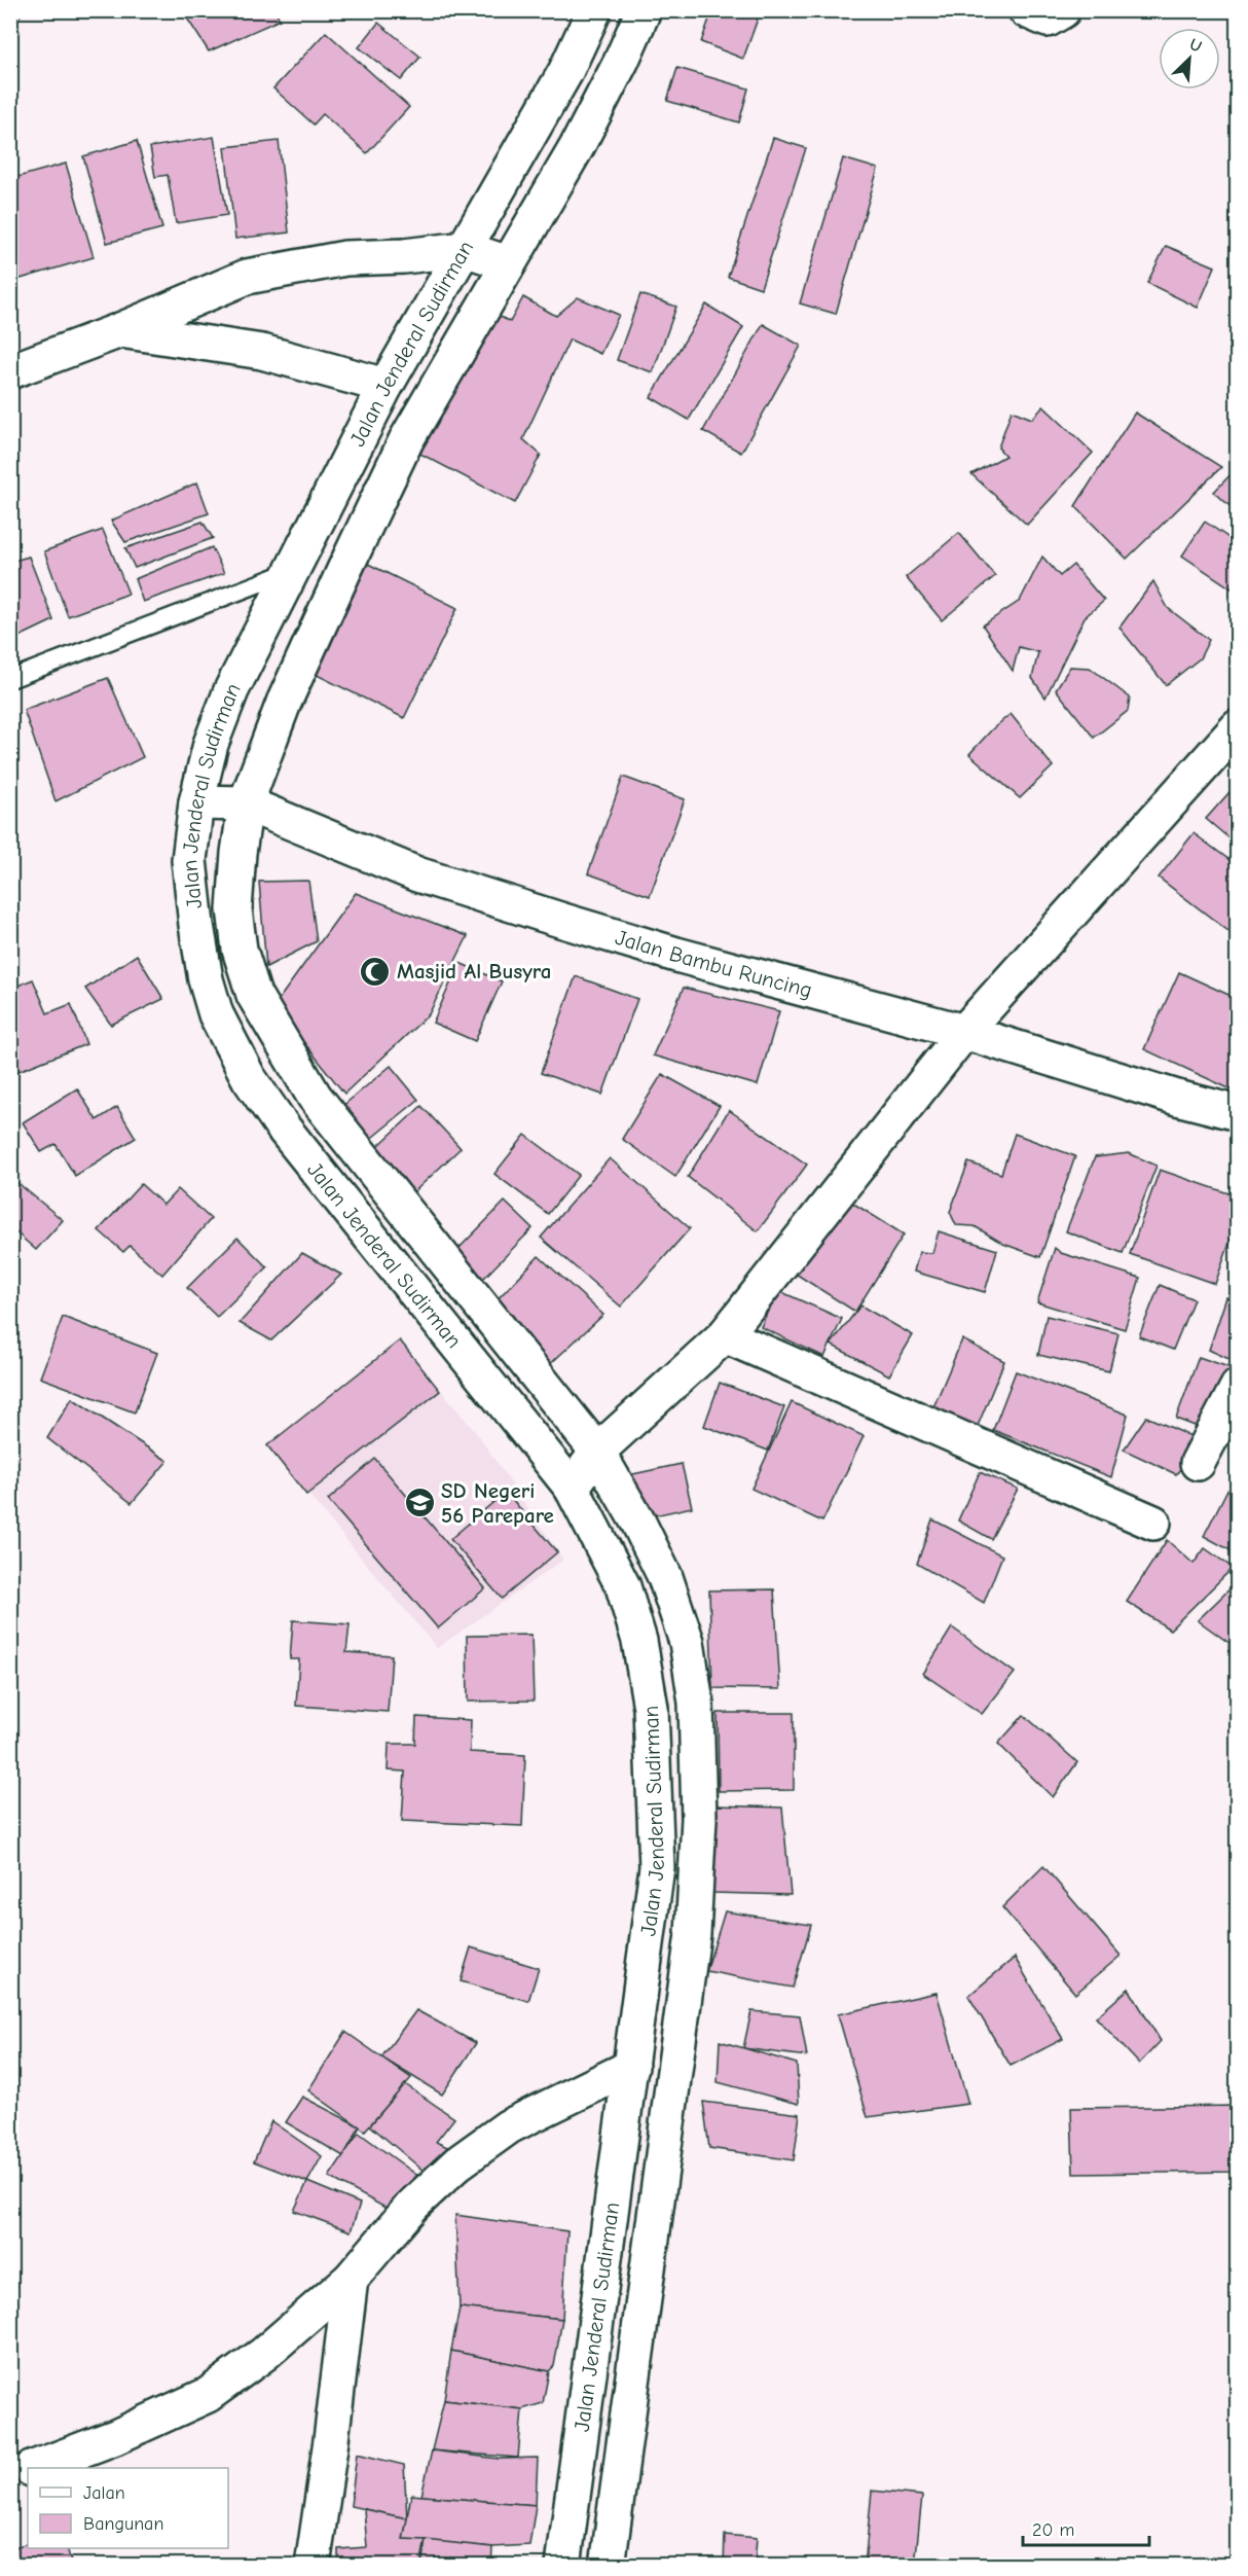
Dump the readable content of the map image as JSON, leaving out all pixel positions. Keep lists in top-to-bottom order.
{
  "streets": {
    "main road": ["Jalan Jenderal Sudirman", "Jalan Bambu Runcing"]
  },
  "crossings": [
    ["Jalan Jenderal Sudirman", "Jalan Bambu Runcing"]
  ],
  "places": {
    "mosque": ["Masjid Al Busyra"],
    "school or university": ["SD Negeri 56 Parepare"]
  },
  "legend": ["Jalan", "Bangunan"],
  "scale_bar": "20 m",
  "north": "top right"
}
